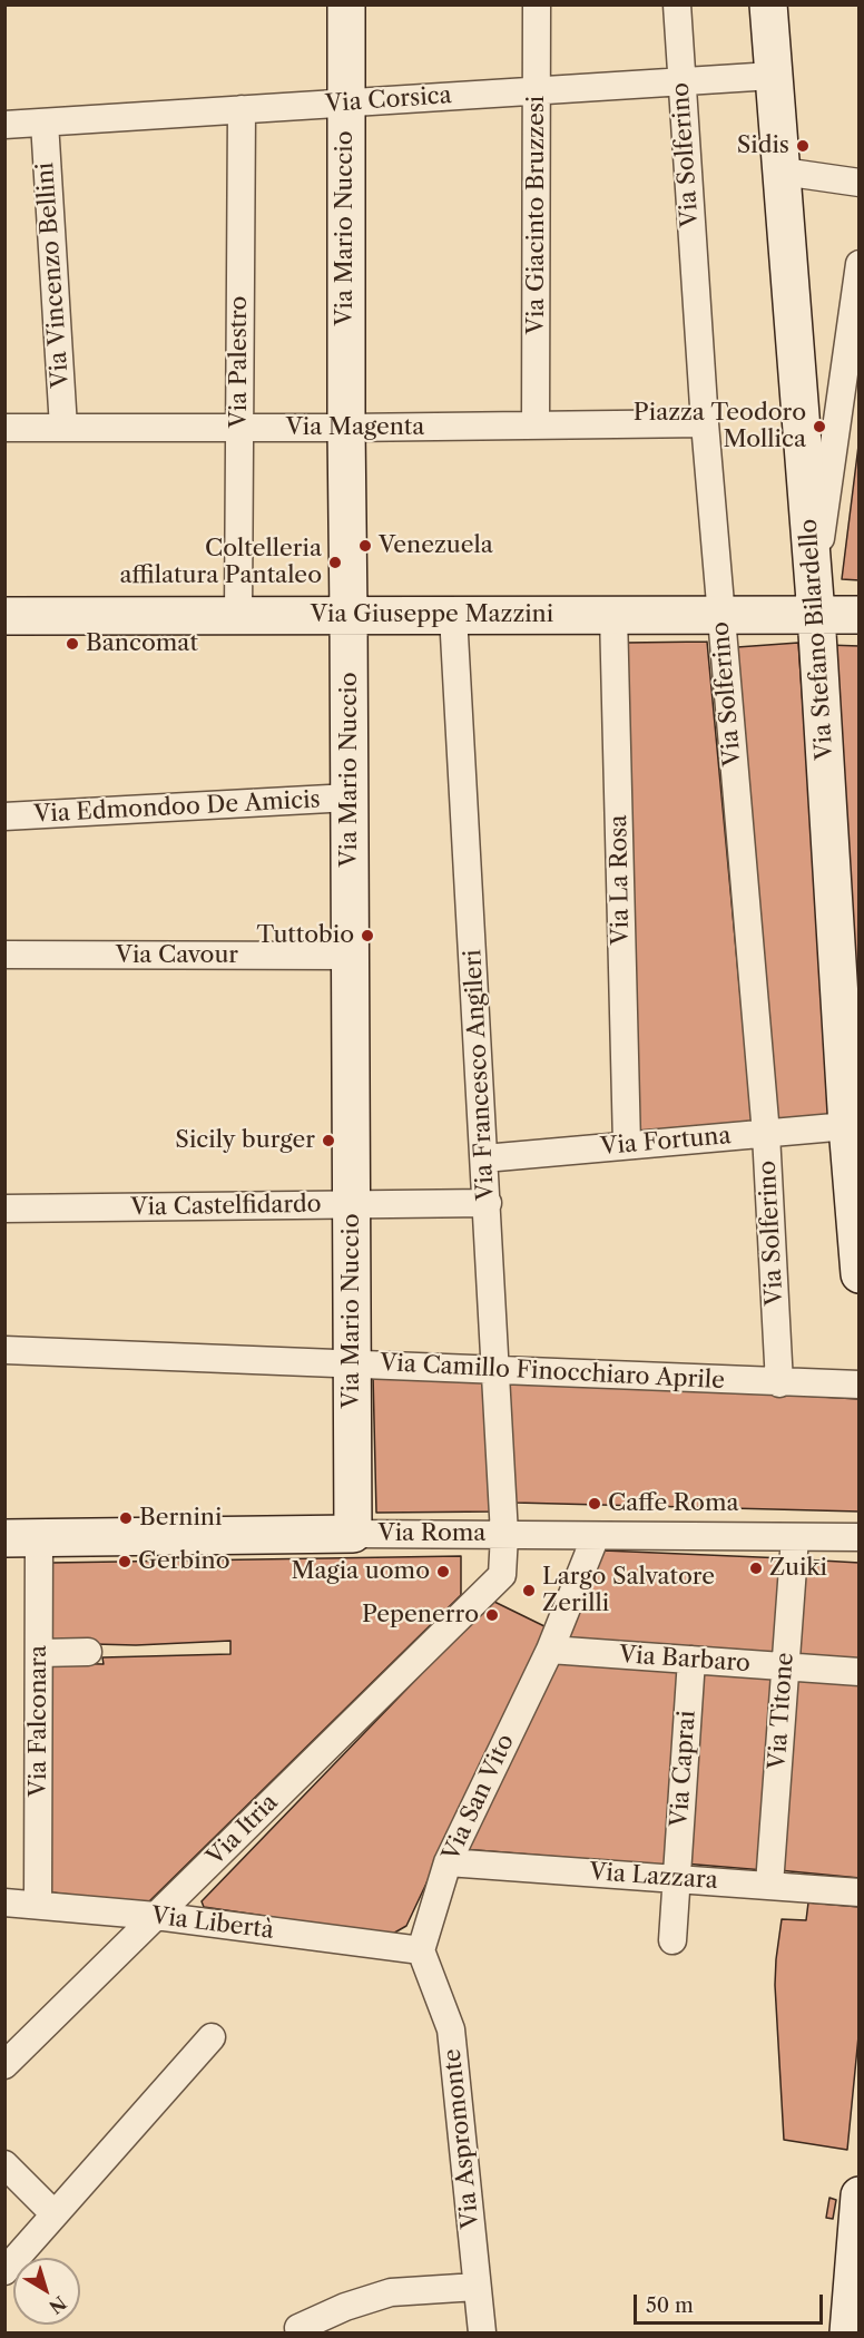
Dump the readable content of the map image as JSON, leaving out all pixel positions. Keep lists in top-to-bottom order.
{
  "streets": {
    "main road": [
      "Via Mario Nuccio",
      "Via Giuseppe Mazzini",
      "Via Stefano Bilardello",
      "Via Roma"
    ],
    "street": [
      "Via Corsica",
      "Via Solferino",
      "Via Giacinto Bruzzesi",
      "Via Vincenzo Bellini",
      "Via Palestro",
      "Via Magenta",
      "Via Edmondoo De Amicis",
      "Via La Rosa",
      "Via Cavour",
      "Via Francesco Angileri",
      "Via Fortuna",
      "Via Castelfidardo",
      "Via Camillo Finocchiaro Aprile",
      "Via Barbaro",
      "Via Titone",
      "Via Falconara",
      "Via Caprai",
      "Via San Vito",
      "Via Itria",
      "Via Lazzara",
      "Via Libertà",
      "Via Aspromonte"
    ]
  },
  "crossings": [
    ["Via Corsica", "Via Solferino"],
    ["Via Corsica", "Via Giacinto Bruzzesi"],
    ["Via Corsica", "Via Mario Nuccio"],
    ["Via Corsica", "Via Vincenzo Bellini"],
    ["Via Corsica", "Via Palestro"],
    ["Via Corsica", "Via Stefano Bilardello"],
    ["Via Solferino", "Via Magenta"],
    ["Via Solferino", "Via Giuseppe Mazzini"],
    ["Via Solferino", "Via Fortuna"],
    ["Via Solferino", "Via Camillo Finocchiaro Aprile"],
    ["Via Giacinto Bruzzesi", "Via Magenta"],
    ["Via Mario Nuccio", "Via Magenta"],
    ["Via Mario Nuccio", "Via Giuseppe Mazzini"],
    ["Via Mario Nuccio", "Via Edmondoo De Amicis"],
    ["Via Mario Nuccio", "Via Cavour"],
    ["Via Mario Nuccio", "Via Castelfidardo"],
    ["Via Mario Nuccio", "Via Camillo Finocchiaro Aprile"],
    ["Via Mario Nuccio", "Via Roma"],
    ["Via Vincenzo Bellini", "Via Magenta"],
    ["Via Palestro", "Via Magenta"],
    ["Via Palestro", "Via Giuseppe Mazzini"],
    ["Via Giuseppe Mazzini", "Via Stefano Bilardello"],
    ["Via Giuseppe Mazzini", "Via La Rosa"],
    ["Via Giuseppe Mazzini", "Via Francesco Angileri"],
    ["Via Stefano Bilardello", "Via Fortuna"],
    ["Via La Rosa", "Via Fortuna"],
    ["Via Francesco Angileri", "Via Fortuna"],
    ["Via Francesco Angileri", "Via Castelfidardo"],
    ["Via Francesco Angileri", "Via Camillo Finocchiaro Aprile"],
    ["Via Francesco Angileri", "Via Roma"],
    ["Via Francesco Angileri", "Via Itria"],
    ["Via Roma", "Via Titone"],
    ["Via Roma", "Via Falconara"],
    ["Via Roma", "Via San Vito"],
    ["Via Roma", "Via Itria"],
    ["Via Barbaro", "Via Titone"],
    ["Via Barbaro", "Via Caprai"],
    ["Via Barbaro", "Via San Vito"],
    ["Via Titone", "Via Lazzara"],
    ["Via Falconara", "Via Libertà"],
    ["Via Caprai", "Via Lazzara"],
    ["Via San Vito", "Via Lazzara"],
    ["Via San Vito", "Via Libertà"],
    ["Via San Vito", "Via Aspromonte"],
    ["Via Itria", "Via Libertà"],
    ["Via Libertà", "Via Aspromonte"]
  ],
  "places": [
    "Sidis",
    "Piazza Teodoro Mollica",
    "Venezuela",
    "Coltelleria affilatura Pantaleo",
    "Bancomat",
    "Tuttobio",
    "Sicily burger",
    "Caffe Roma",
    "Bernini",
    "Gerbino",
    "Zuiki",
    "Magia uomo",
    "Largo Salvatore Zerilli",
    "Pepenerro"
  ],
  "scale_bar": "50 m",
  "north": "bottom right"
}
